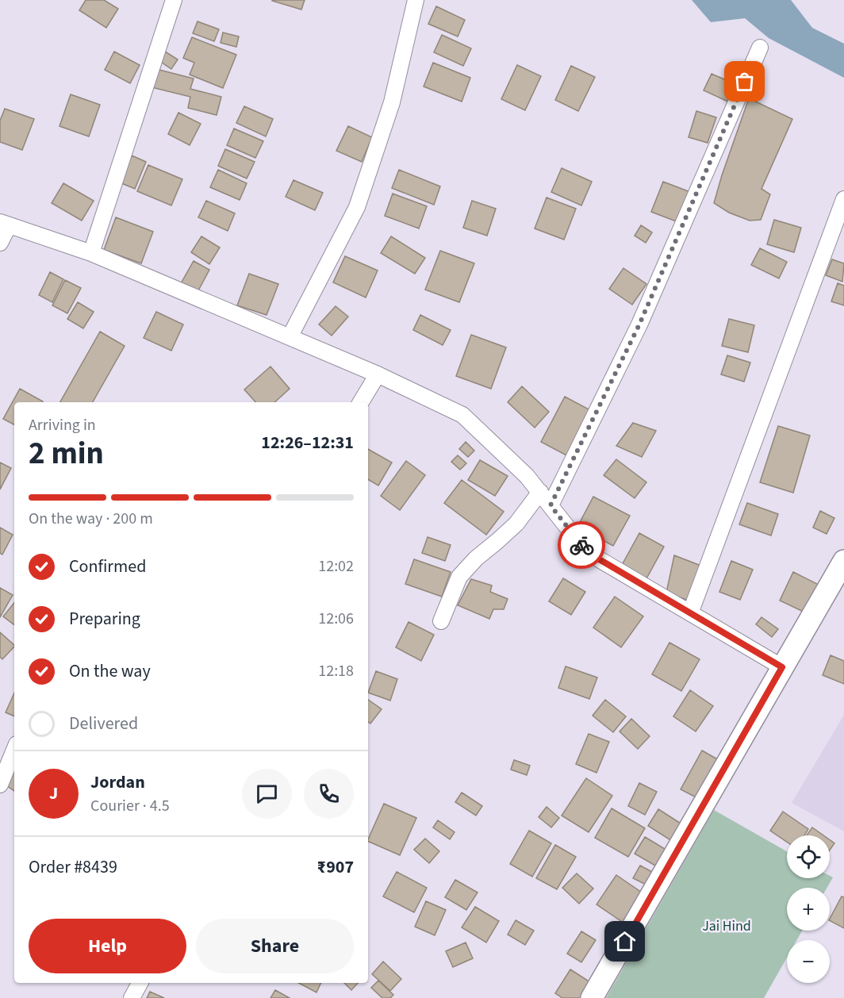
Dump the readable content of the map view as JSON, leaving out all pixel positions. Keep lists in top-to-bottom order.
{
  "parks": ["Jai Hind"],
  "page": {
    "heading": ["2 min", "Arriving in", "12:26–12:31"],
    "panel": [
      "Jordan",
      "Courier · 4.5",
      "Order #8439",
      "₹907"
    ],
    "bar": "On the way · 200 m",
    "list": [
      ["Confirmed", "12:02"],
      ["Preparing", "12:06"],
      ["On the way", "12:18"],
      "Delivered"
    ],
    "round": "J",
    "map_buttons": ["+", "−"],
    "buttons": ["Help", "Share"]
  }
}
